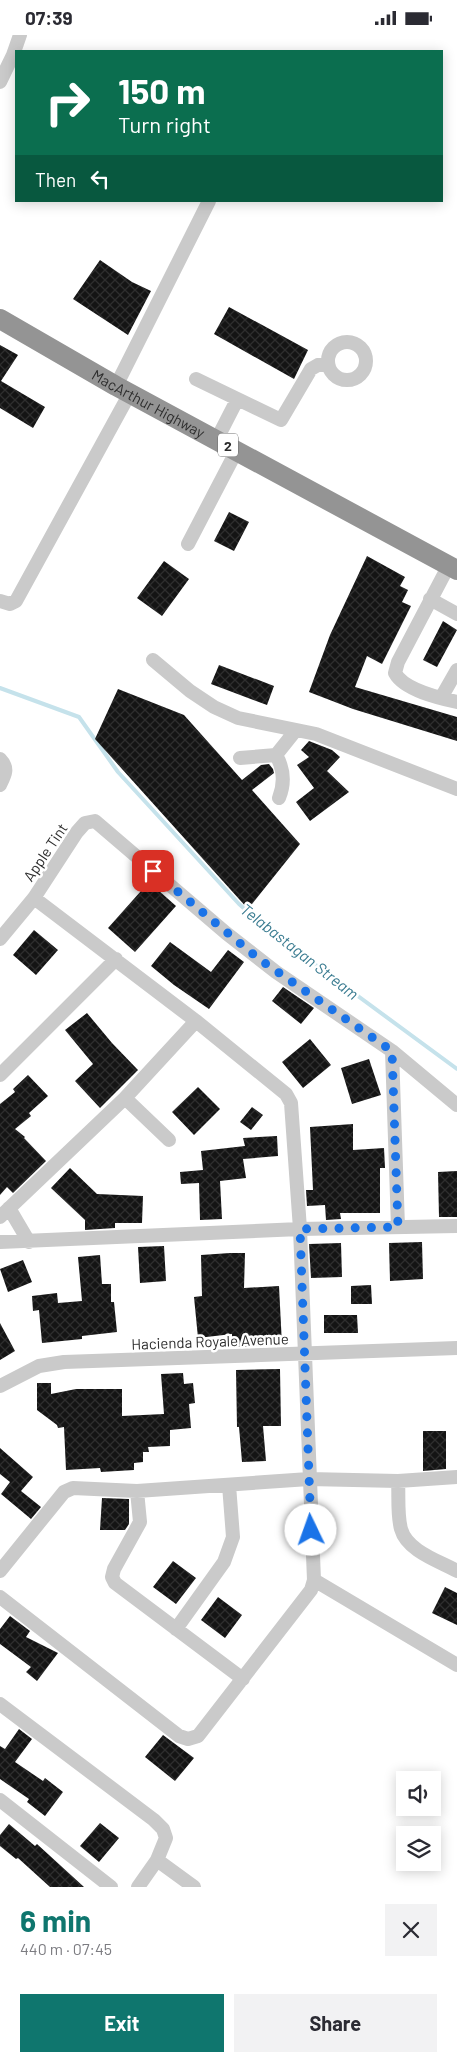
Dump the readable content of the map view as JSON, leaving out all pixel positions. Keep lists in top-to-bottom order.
{
  "streets": {
    "highway": ["MacArthur Highway", "2"],
    "street": ["Apple Tint", "Hacienda Royale Avenue"]
  },
  "water": ["Telabastagan Stream"],
  "page": {
    "status": "07:39",
    "turn": ["150 m", "Turn right"],
    "then": "Then",
    "heading": ["6 min", "440 m · 07:45"],
    "buttons": ["Exit", "Share"]
  }
}
